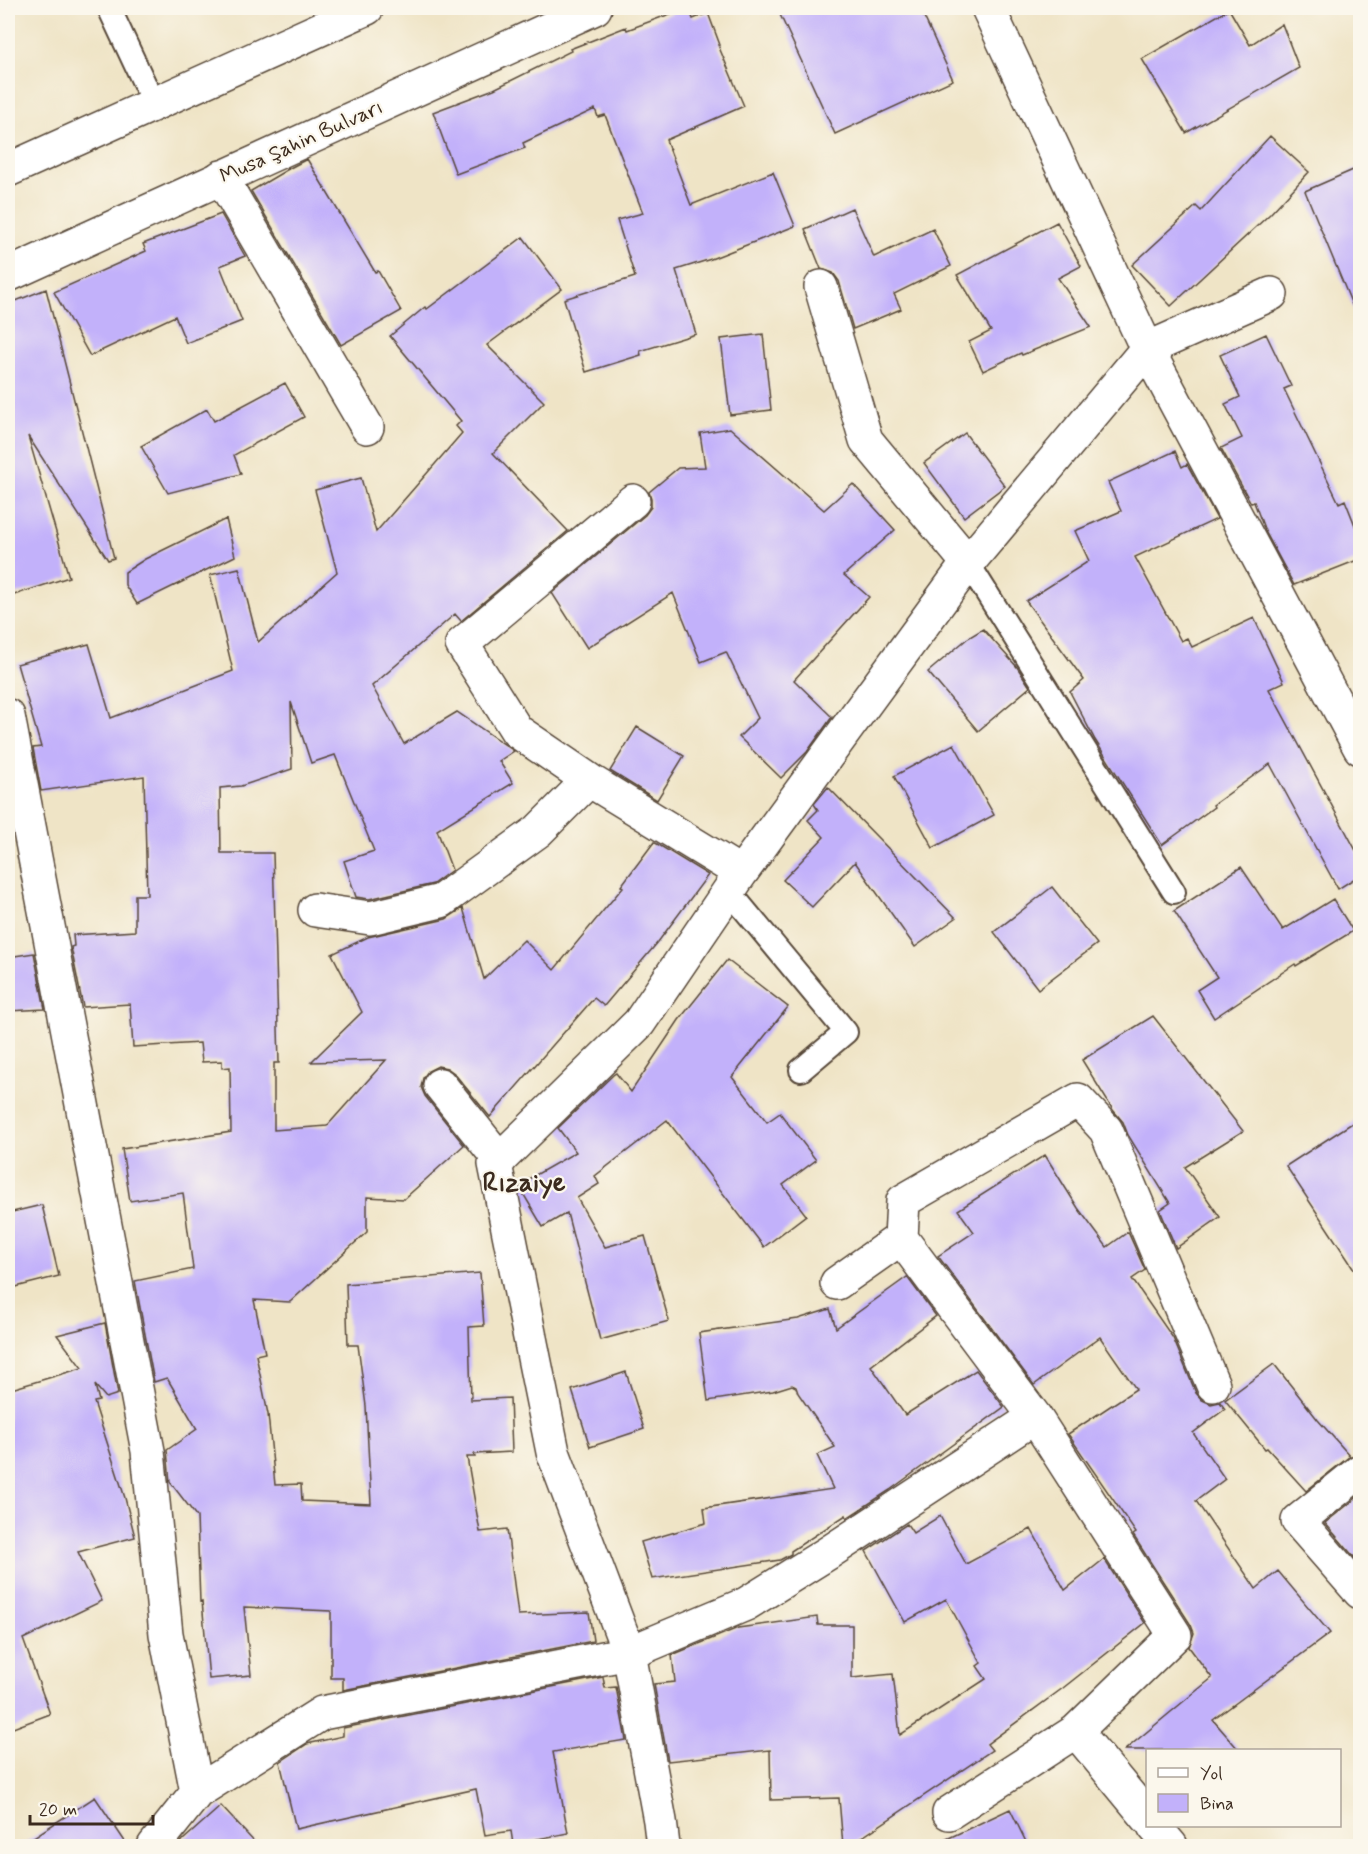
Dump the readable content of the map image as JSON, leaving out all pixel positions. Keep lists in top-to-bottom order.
{
  "streets": {
    "street": ["Musa Şahin Bulvarı"]
  },
  "districts": ["Rızaiye"],
  "legend": ["Yol", "Bina"],
  "scale_bar": "20 m"
}
